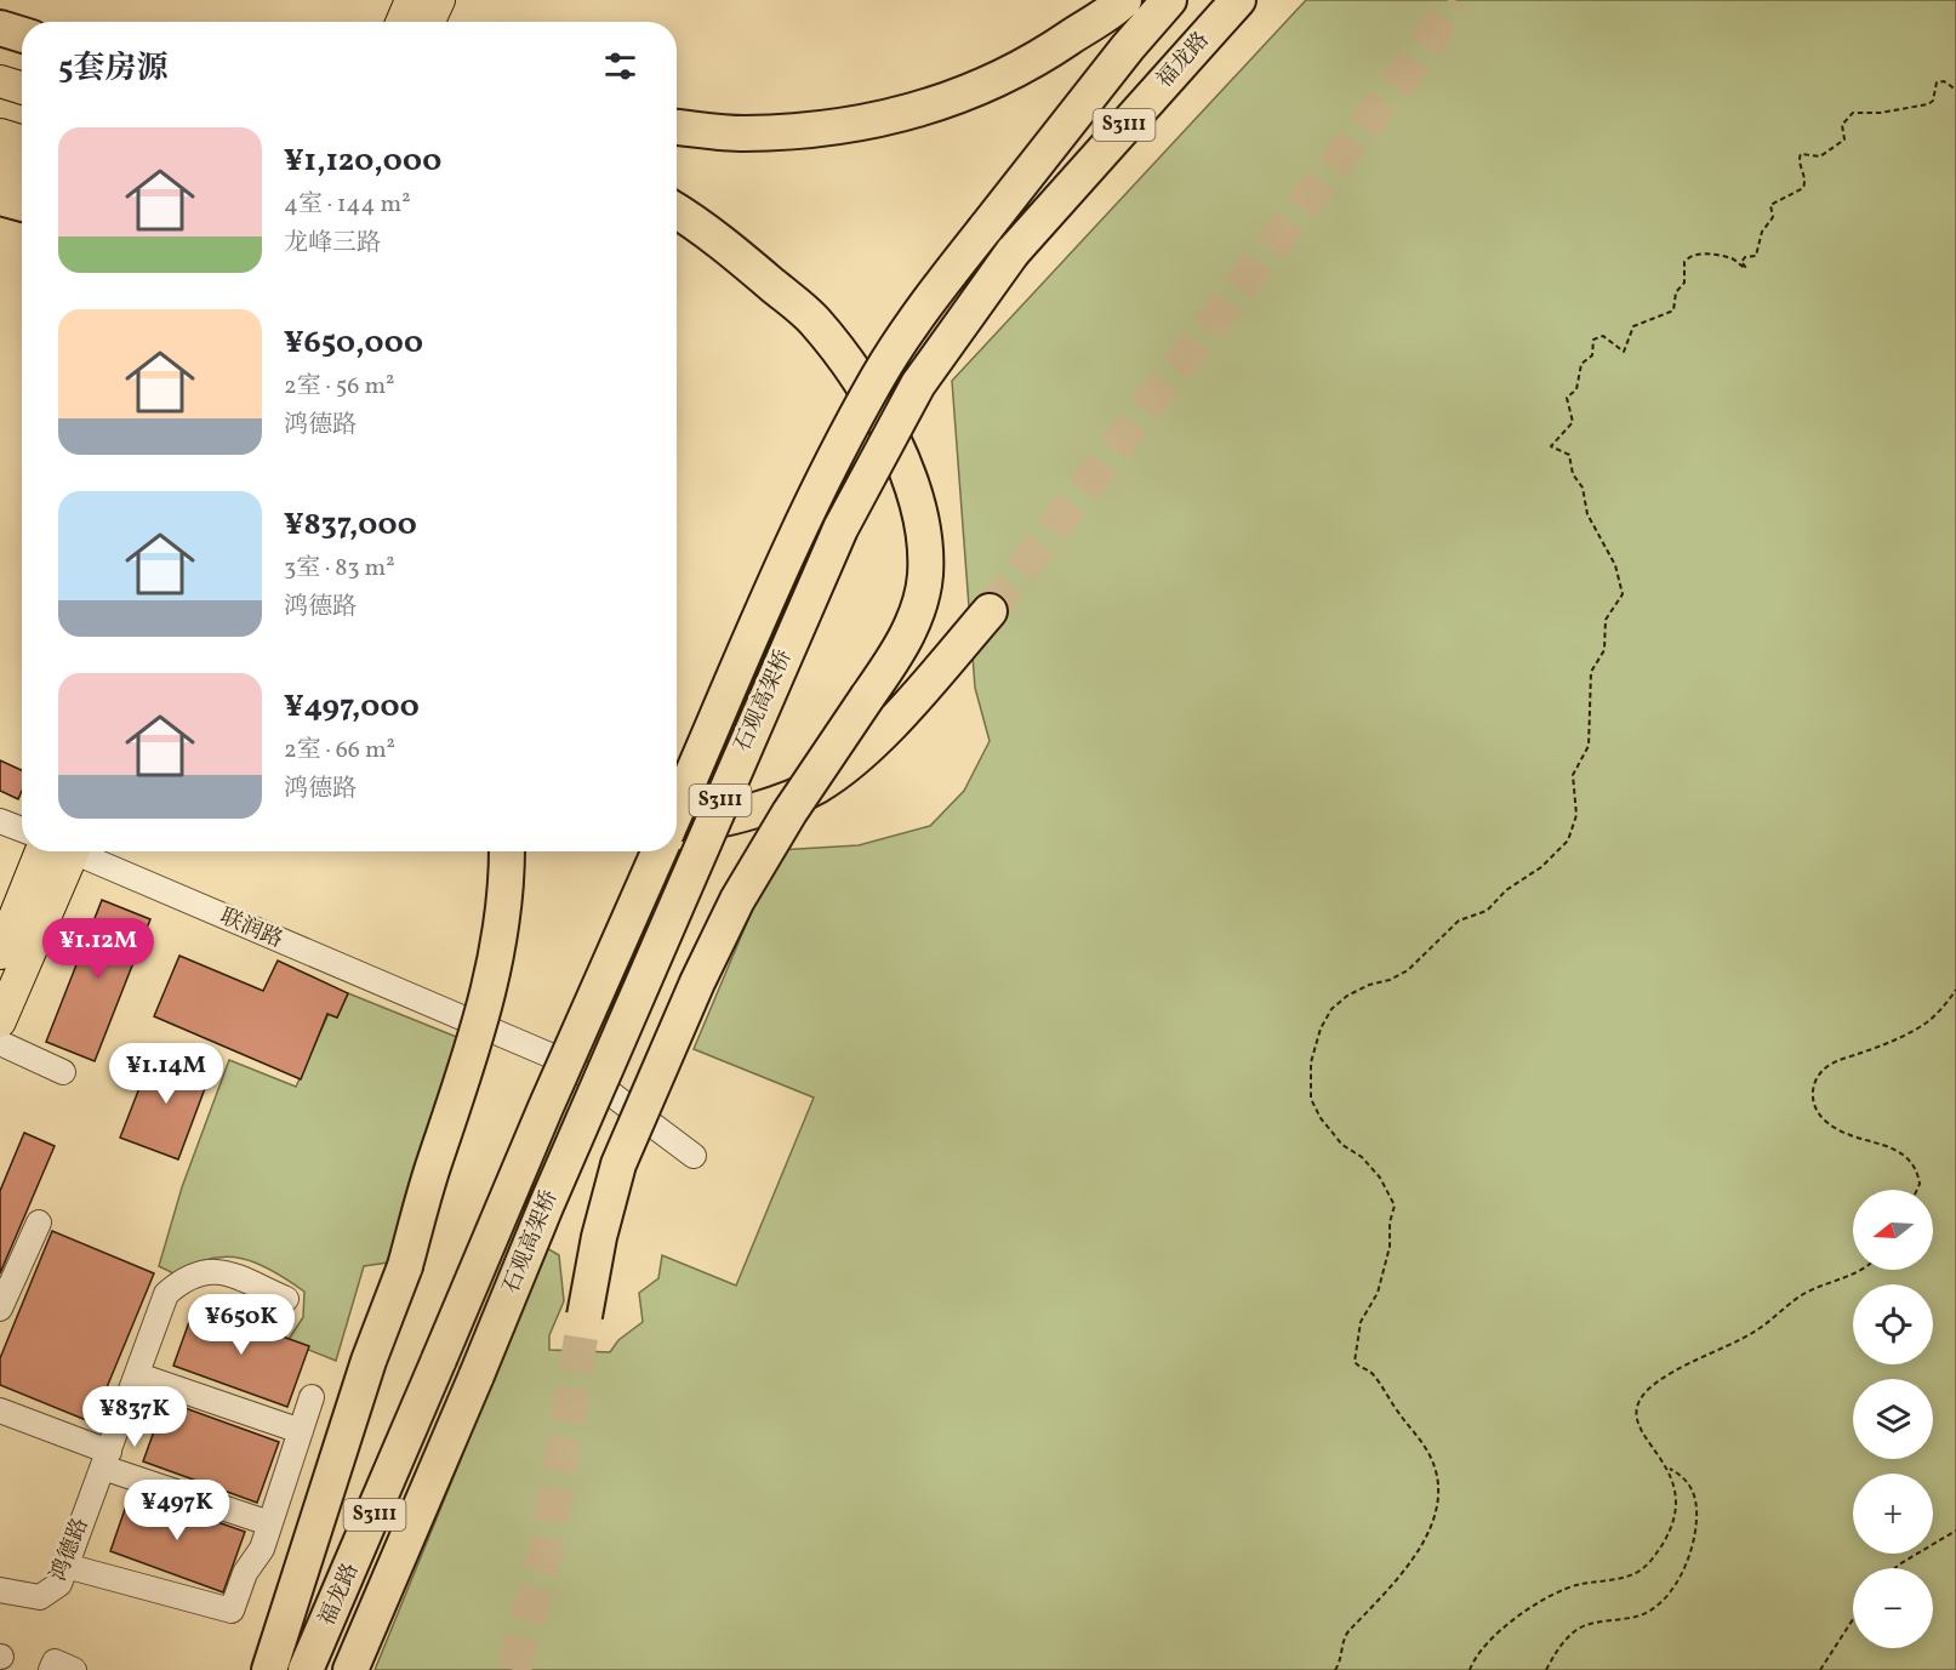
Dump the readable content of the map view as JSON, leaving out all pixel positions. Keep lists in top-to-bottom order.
{
  "streets": {
    "highway": ["福龙路", "S3111", "石观高架桥"],
    "street": ["联润路", "鸿德路"]
  },
  "crossings": [
    ["福龙路", "石观高架桥"]
  ],
  "north": "left",
  "page": {
    "heading": "5套房源",
    "list": [
      {
        "name": "¥1,120,000",
        "note": "4室 · 144 m² · 龙峰三路"
      },
      {
        "name": "¥650,000",
        "note": "2室 · 56 m² · 鸿德路"
      },
      {
        "name": "¥837,000",
        "note": "3室 · 83 m² · 鸿德路"
      },
      {
        "name": "¥497,000",
        "note": "2室 · 66 m² · 鸿德路"
      }
    ],
    "price": [
      "¥1.12M",
      "¥1.14M",
      "¥650K",
      "¥837K",
      "¥497K"
    ],
    "map_buttons": ["+", "−"]
  }
}
